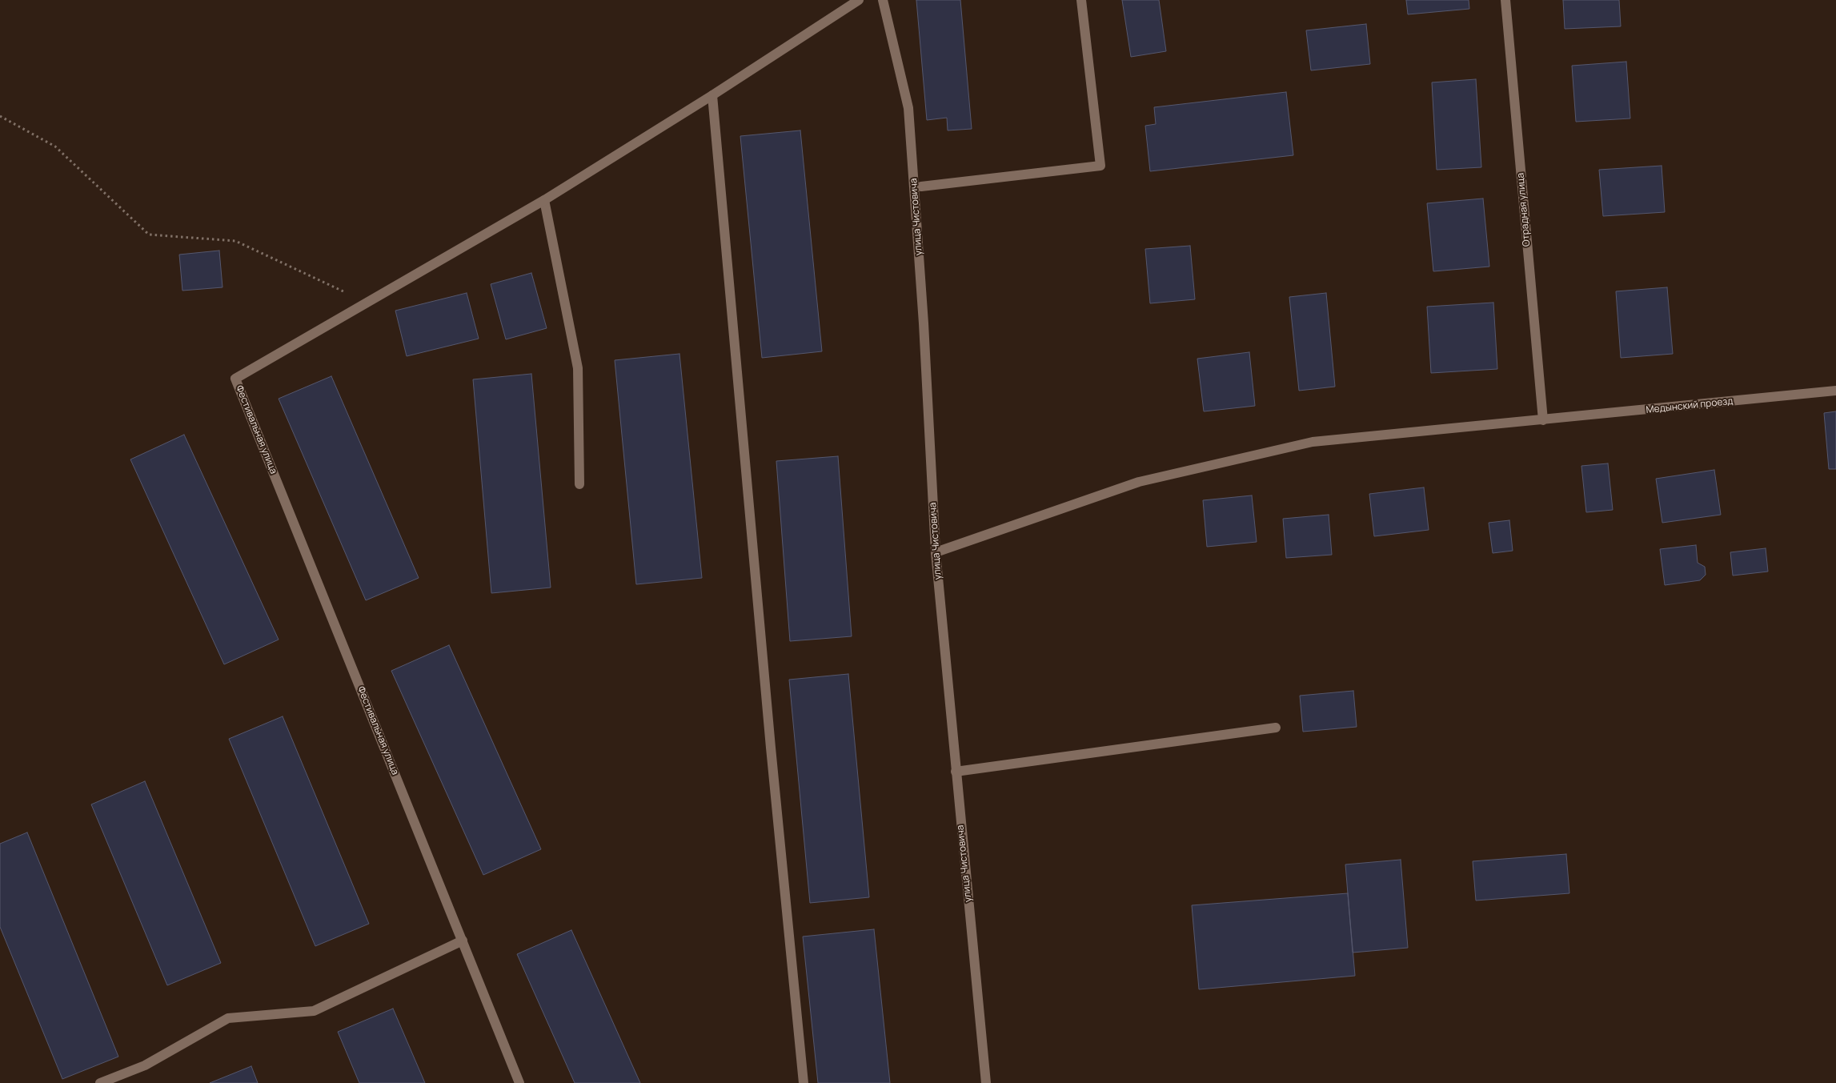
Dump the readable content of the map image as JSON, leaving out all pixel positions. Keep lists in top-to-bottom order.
{
  "streets": {
    "street": [
      "Отрадная улица",
      "улица Чистовича",
      "Медынский проезд",
      "Фестивальная улица"
    ]
  },
  "crossings": [
    ["Отрадная улица", "Медынский проезд"],
    ["улица Чистовича", "Медынский проезд"]
  ]
}
